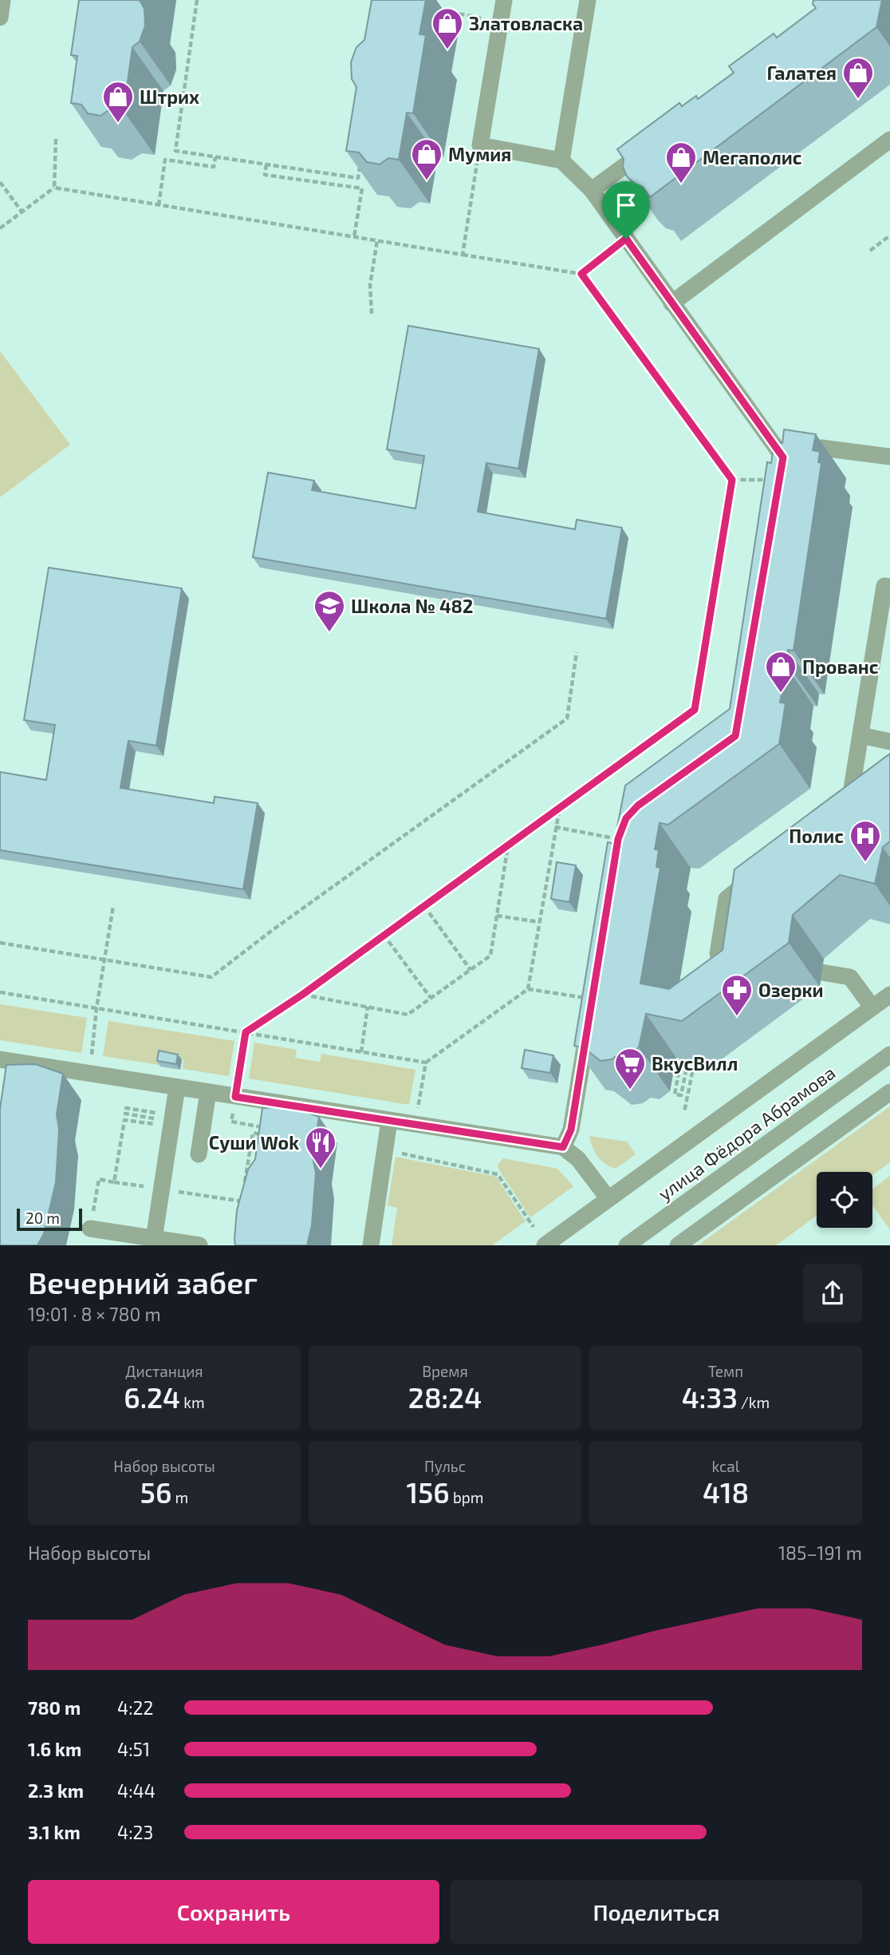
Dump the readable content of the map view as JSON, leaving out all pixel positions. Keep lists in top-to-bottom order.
{
  "streets": {
    "street": ["улица Фёдора Абрамова"]
  },
  "places": {
    "shop": [
      "Златовласка",
      "Галатея",
      "Штрих",
      "Мумия",
      "Мегаполис",
      "Прованс"
    ],
    "school or university": ["Школа № 482"],
    "hospital": ["Полис"],
    "pharmacy": ["Озерки"],
    "supermarket": ["ВкусВилл"],
    "restaurant": ["Суши Wok"]
  },
  "scale_bar": "20 m",
  "page": {
    "scale": "20 m",
    "heading": ["Вечерний забег", "19:01 · 8 × 780 m"],
    "stats": [
      ["Дистанция", "6.24 km"],
      ["Время", "28:24"],
      ["Темп", "4:33 /km"],
      ["Набор высоты", "56 m"],
      ["Пульс", "156 bpm"],
      ["kcal", "418"]
    ],
    "chart": ["Набор высоты", "185–191 m"],
    "list": [
      {
        "name": "780 m",
        "note": "4:22"
      },
      {
        "name": "1.6 km",
        "note": "4:51"
      },
      {
        "name": "2.3 km",
        "note": "4:44"
      },
      {
        "name": "3.1 km",
        "note": "4:23"
      }
    ],
    "buttons": ["Сохранить", "Поделиться"]
  }
}
